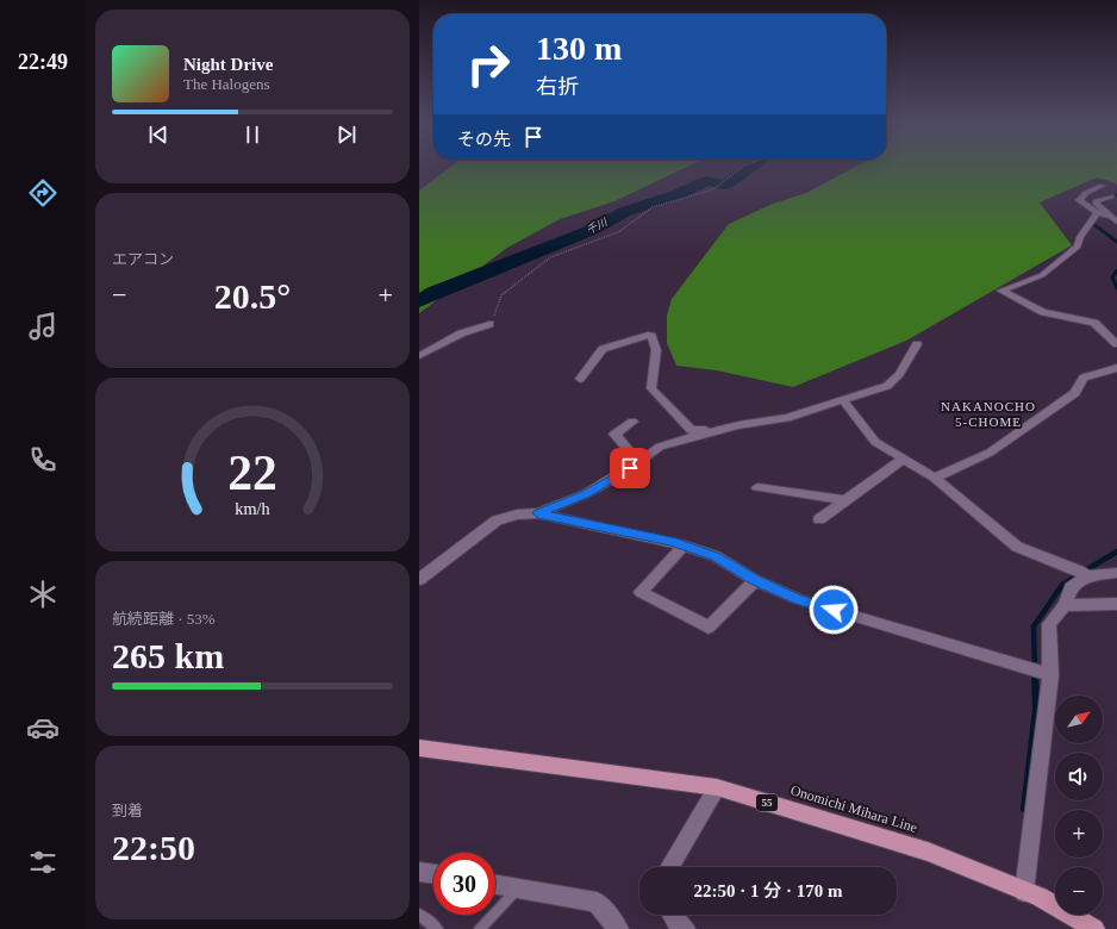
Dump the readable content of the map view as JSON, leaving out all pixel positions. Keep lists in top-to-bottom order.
{
  "streets": {
    "main road": ["55", "Onomichi Mihara Line"]
  },
  "districts": ["NAKANOCHO 5-CHOME"],
  "water": ["千川"],
  "north": "top right",
  "page": {
    "tabs": "22:49",
    "turn": ["130 m", "右折"],
    "song": ["Night Drive", "The Halogens"],
    "then": "その先",
    "tile": [
      "エアコン",
      ["航続距離 · 53%", "265 km"],
      ["到着", "22:50"]
    ],
    "heat": ["−", "20.5°", "+"],
    "map_buttons": ["+", "−"],
    "limit": "30",
    "trip": "22:50 · 1 分 · 170 m",
    "gauge": ["22", "km/h"]
  }
}
